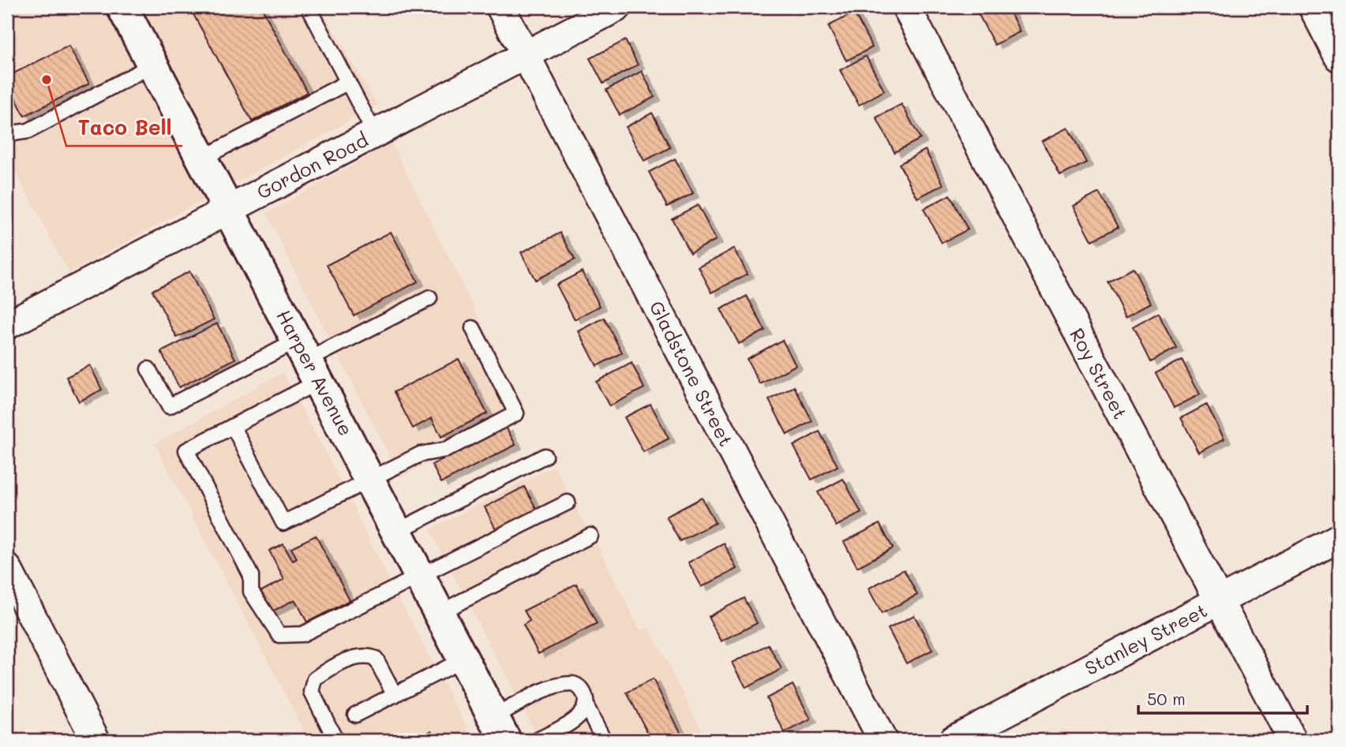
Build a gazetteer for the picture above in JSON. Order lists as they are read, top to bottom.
{
  "streets": {
    "main road": ["Harper Avenue"],
    "street": [
      "Gordon Road",
      "Gladstone Street",
      "Roy Street",
      "Stanley Street"
    ]
  },
  "crossings": [
    ["Gordon Road", "Harper Avenue"],
    ["Gordon Road", "Gladstone Street"],
    ["Roy Street", "Stanley Street"]
  ],
  "places": ["Taco Bell"],
  "scale_bar": "50 m"
}
